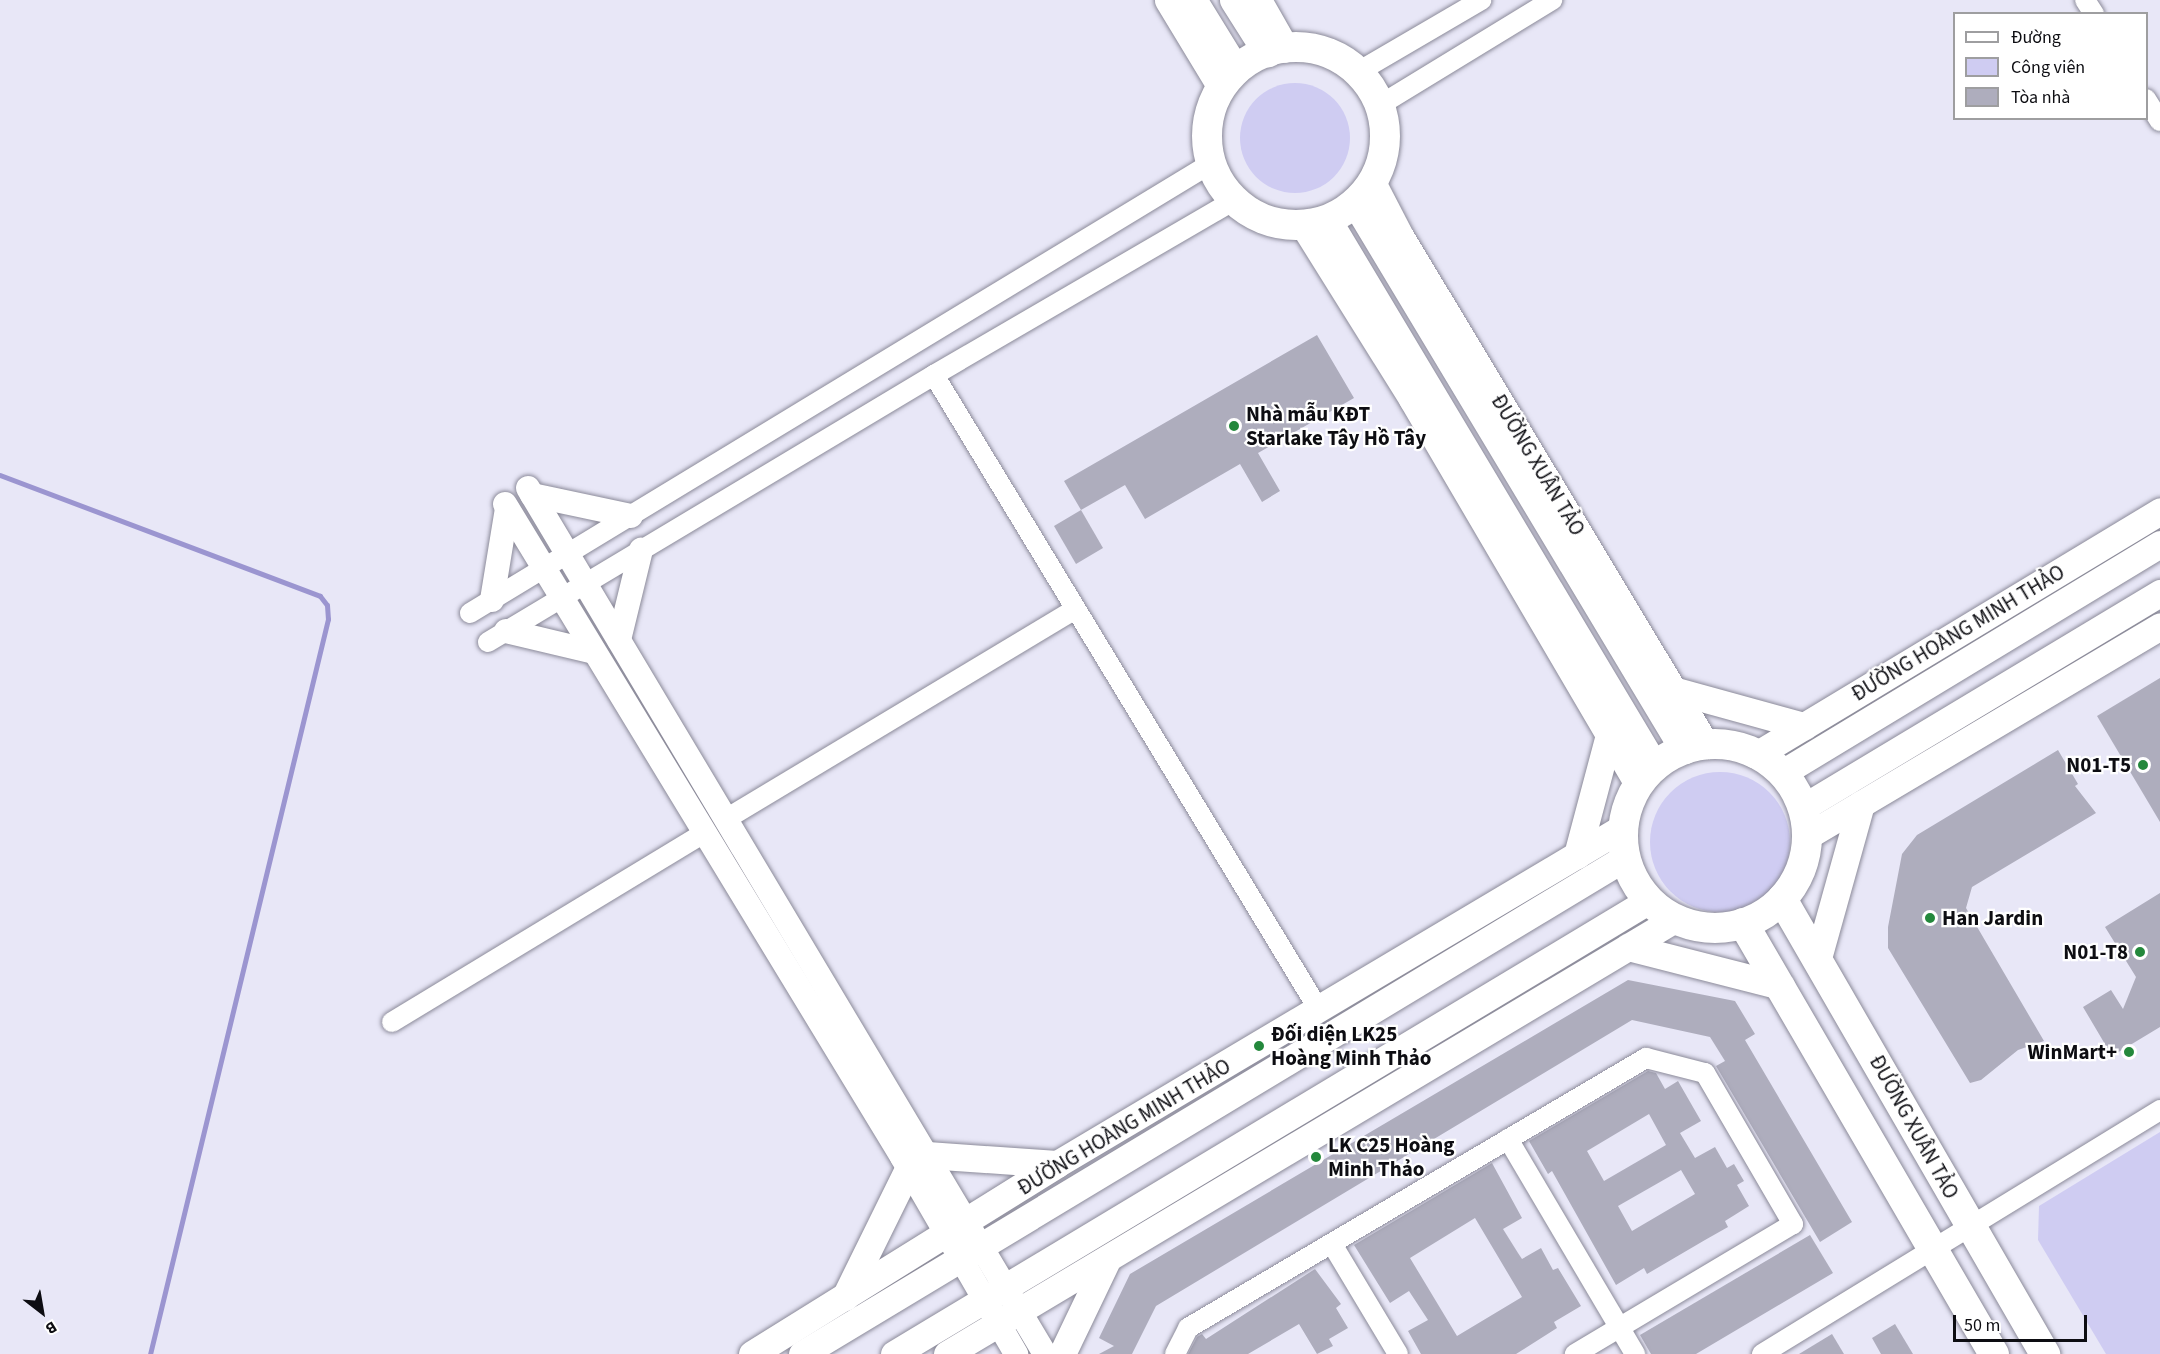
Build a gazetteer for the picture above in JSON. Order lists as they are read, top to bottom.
{
  "streets": {
    "main road": ["ĐƯỜNG XUÂN TẢO", "ĐƯỜNG HOÀNG MINH THẢO"]
  },
  "crossings": [
    ["ĐƯỜNG XUÂN TẢO", "ĐƯỜNG HOÀNG MINH THẢO"]
  ],
  "places": [
    "Nhà mẫu KĐT Starlake Tây Hồ Tây",
    "N01-T5",
    "Han Jardin",
    "N01-T8",
    "Đối diện LK25 Hoàng Minh Thảo",
    "WinMart+",
    "LK C25 Hoàng Minh Thảo"
  ],
  "legend": ["Đường", "Công viên", "Tòa nhà"],
  "scale_bar": "50 m",
  "north": "bottom right"
}
